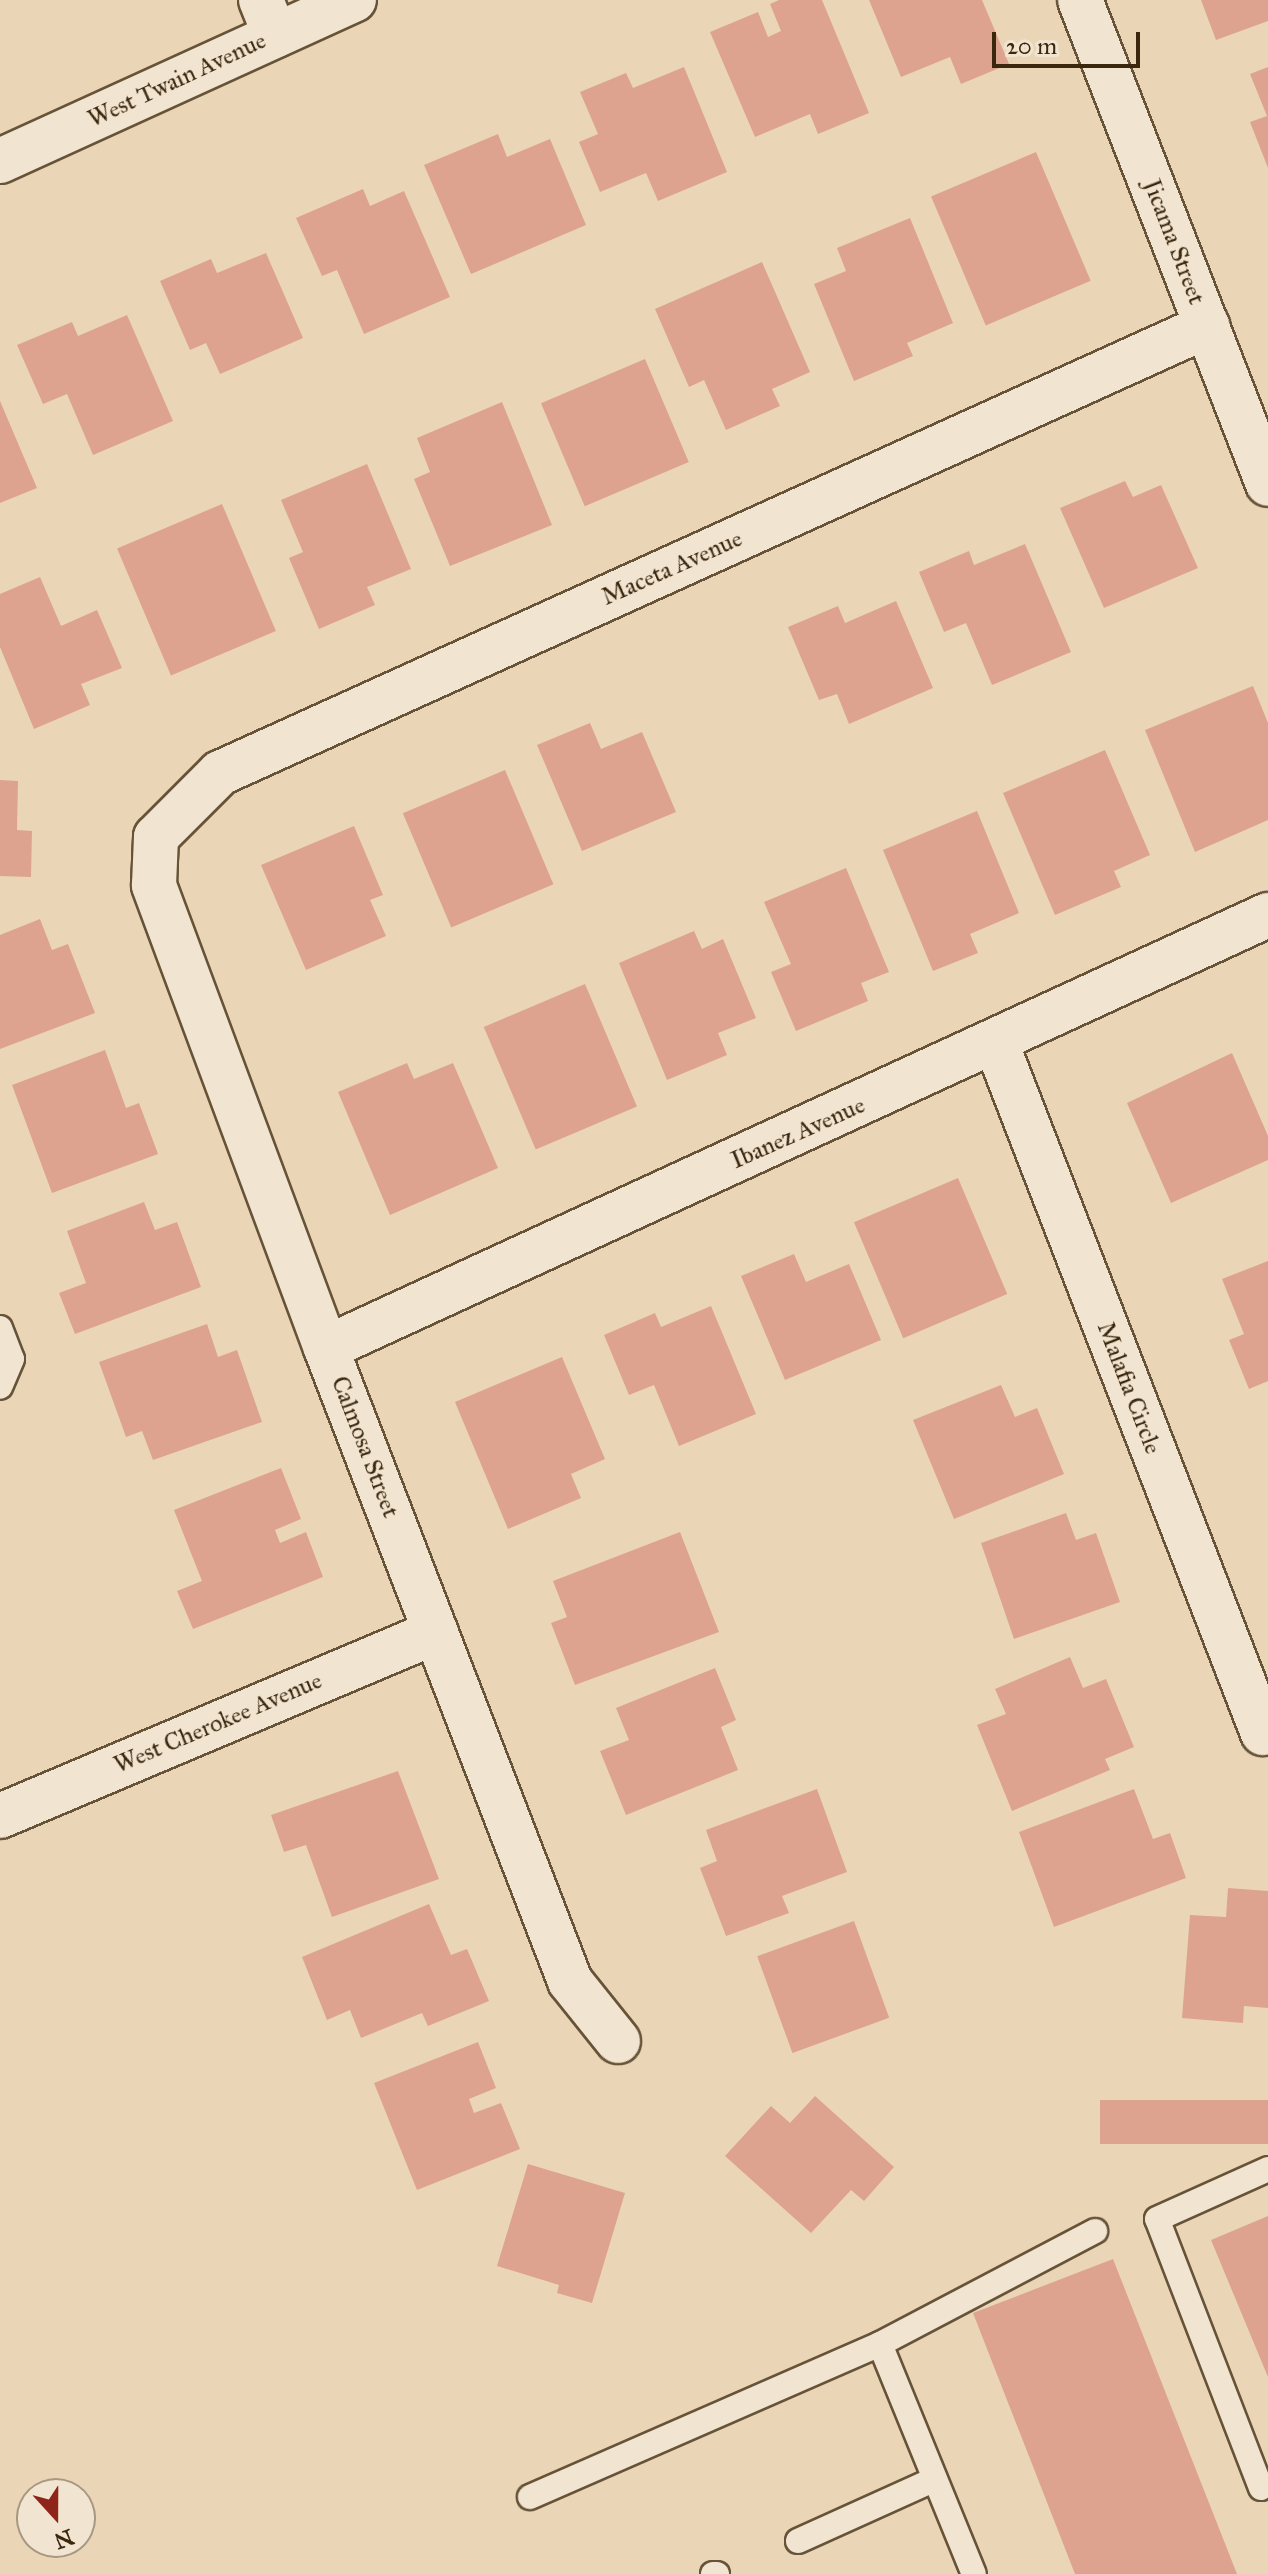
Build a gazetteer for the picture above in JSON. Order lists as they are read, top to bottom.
{
  "streets": {
    "street": [
      "West Twain Avenue",
      "Jicama Street",
      "Maceta Avenue",
      "Ibanez Avenue",
      "Malafia Circle",
      "Calmosa Street",
      "West Cherokee Avenue"
    ]
  },
  "crossings": [
    ["Jicama Street", "Maceta Avenue"],
    ["Maceta Avenue", "Calmosa Street"],
    ["Ibanez Avenue", "Malafia Circle"],
    ["Ibanez Avenue", "Calmosa Street"],
    ["Calmosa Street", "West Cherokee Avenue"]
  ],
  "scale_bar": "20 m",
  "north": "bottom"
}
